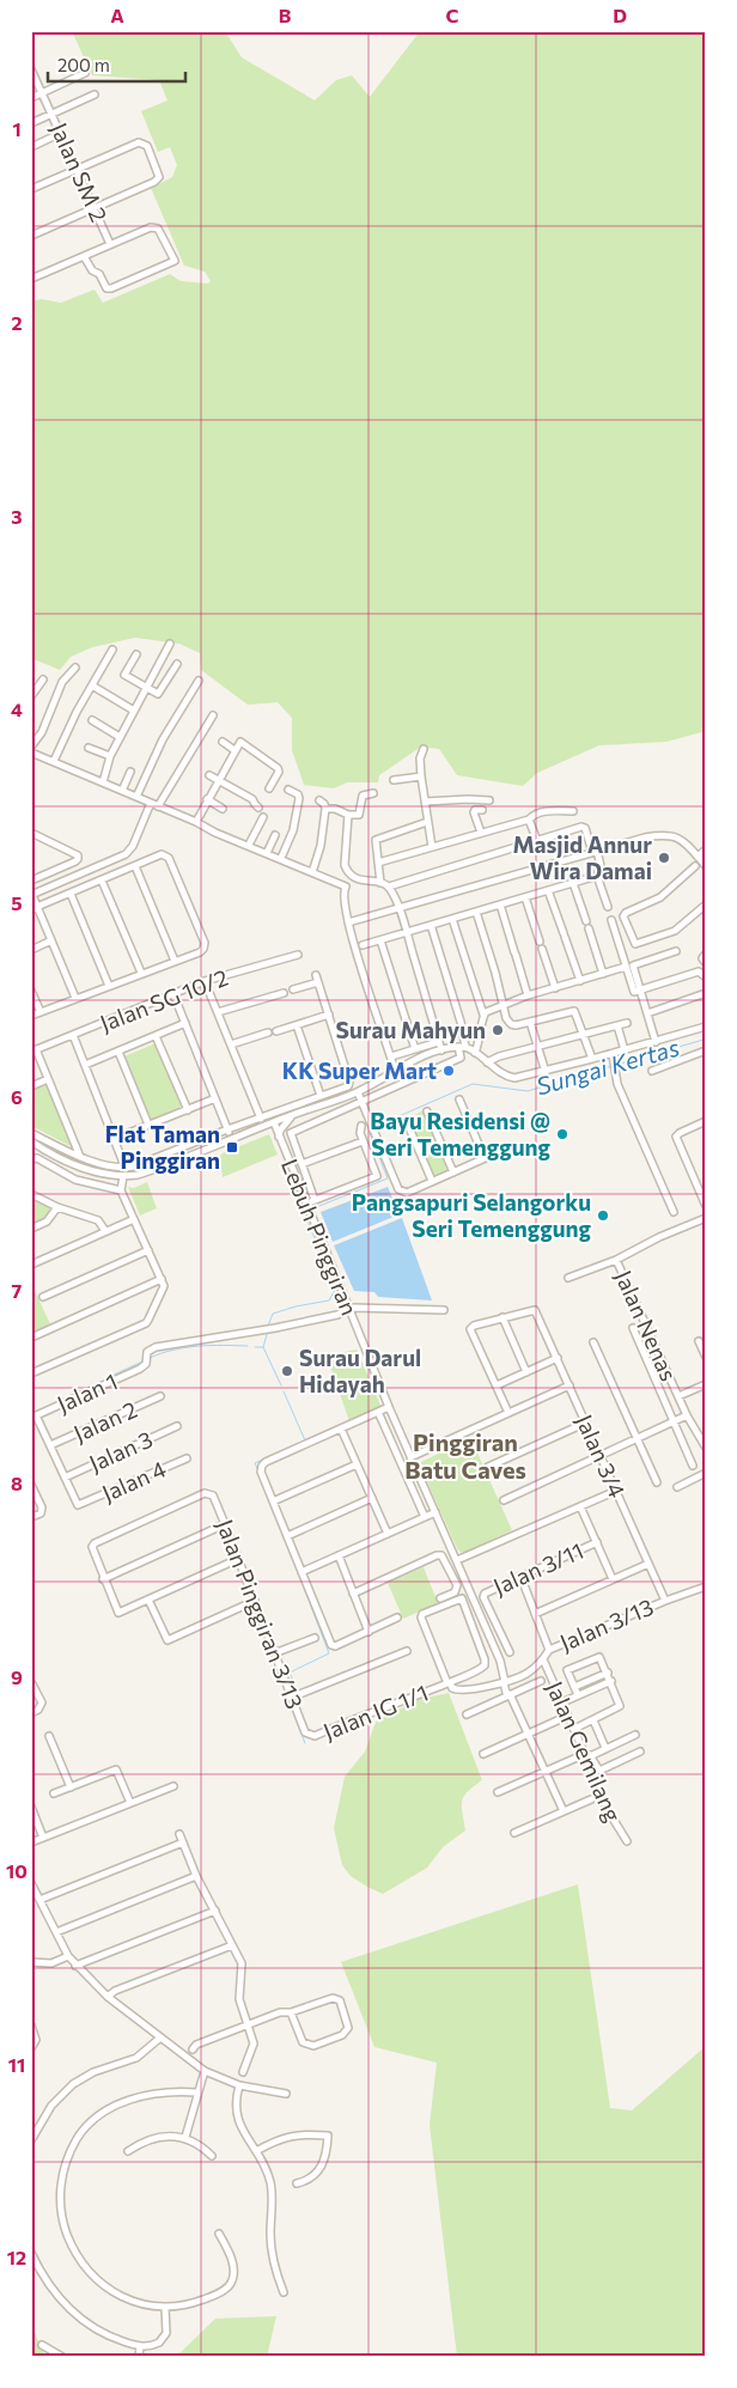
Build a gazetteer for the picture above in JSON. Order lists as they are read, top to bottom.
{
  "streets": {
    "street": [
      "Jalan SM 2",
      "Jalan SG 10/2",
      "Lebuh Pinggiran",
      "Jalan Nenas",
      "Jalan 1",
      "Jalan 2",
      "Jalan 3",
      "Jalan 3/4",
      "Jalan 4",
      "Jalan 3/11",
      "Jalan Pinggiran 3/13",
      "Jalan 3/13",
      "Jalan IG 1/1",
      "Jalan Gemilang"
    ]
  },
  "crossings": [
    ["Lebuh Pinggiran", "Jalan 1"],
    ["Jalan 3", "Jalan 4"],
    ["Jalan 3/4", "Jalan 3/13"],
    ["Jalan Pinggiran 3/13", "Jalan IG 1/1"]
  ],
  "districts": ["Pinggiran Batu Caves"],
  "water": ["Sungai Kertas"],
  "places": {
    "other": [
      "Masjid Annur Wira Damai",
      "Surau Mahyun",
      "KK Super Mart",
      "Bayu Residensi @ Seri Temenggung",
      "Pangsapuri Selangorku Seri Temenggung",
      "Surau Darul Hidayah"
    ],
    "transit": ["Flat Taman Pinggiran"]
  },
  "scale_bar": "200 m",
  "grid": {
    "columns": [
      "A",
      "B",
      "C",
      "D"
    ],
    "rows": [
      "1",
      "2",
      "3",
      "4",
      "5",
      "6",
      "7",
      "8",
      "9",
      "10",
      "11",
      "12"
    ]
  }
}
